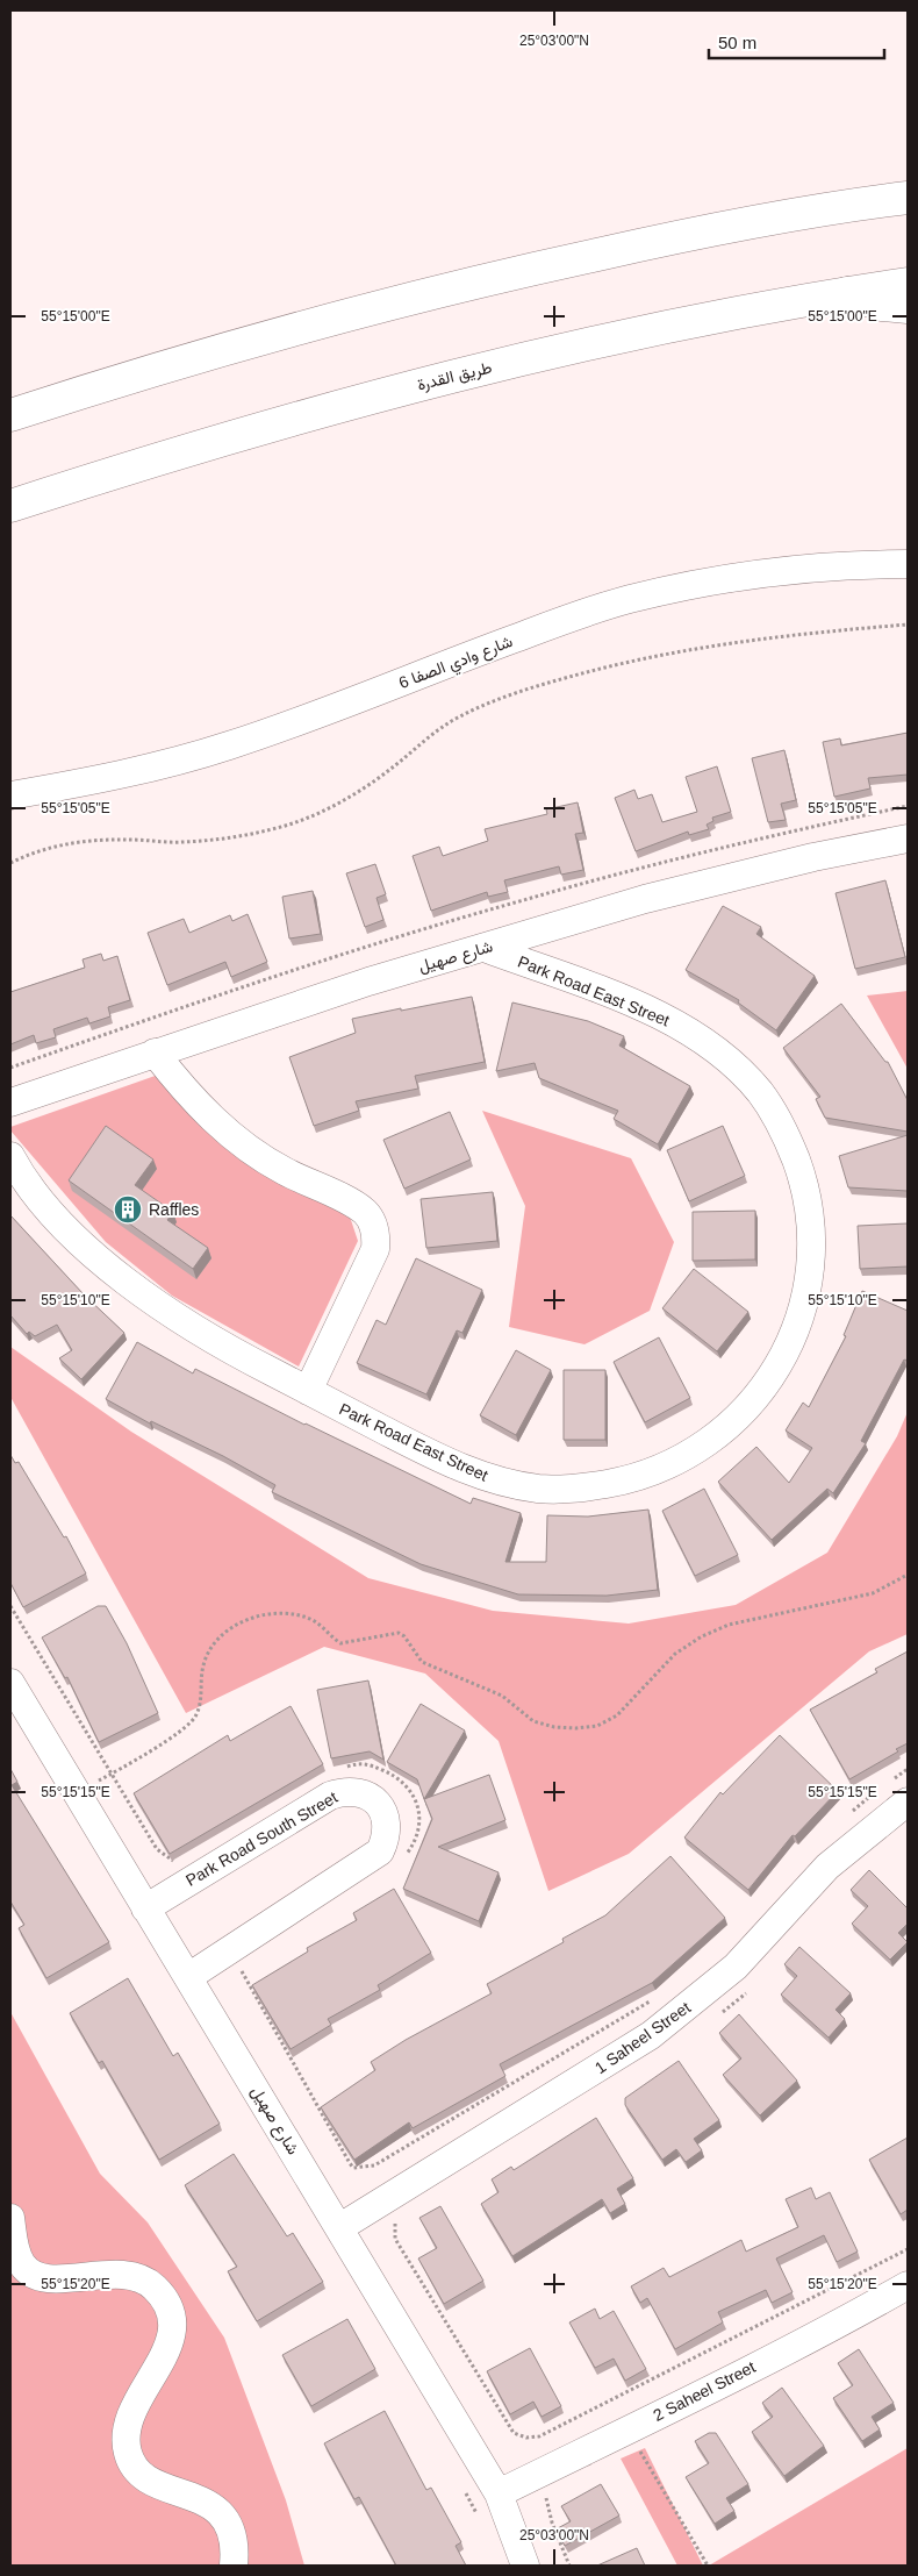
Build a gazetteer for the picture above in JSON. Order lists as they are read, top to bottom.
{
  "streets": {
    "main road": ["طريق القدرة"],
    "street": [
      "شارع وادي الصفا 6",
      "شارع صهيل",
      "Park Road East Street",
      "Park Road South Street",
      "1 Saheel Street",
      "2 Saheel Street"
    ]
  },
  "crossings": [
    ["شارع صهيل", "Park Road East Street"],
    ["شارع صهيل", "Park Road South Street"],
    ["شارع صهيل", "1 Saheel Street"],
    ["شارع صهيل", "2 Saheel Street"]
  ],
  "places": {
    "building": ["Raffles"]
  },
  "scale_bar": "50 m",
  "coordinates": [
    "25°03'00\"N",
    "55°15'00\"E",
    "55°15'05\"E",
    "55°15'10\"E",
    "55°15'15\"E",
    "55°15'20\"E"
  ]
}
